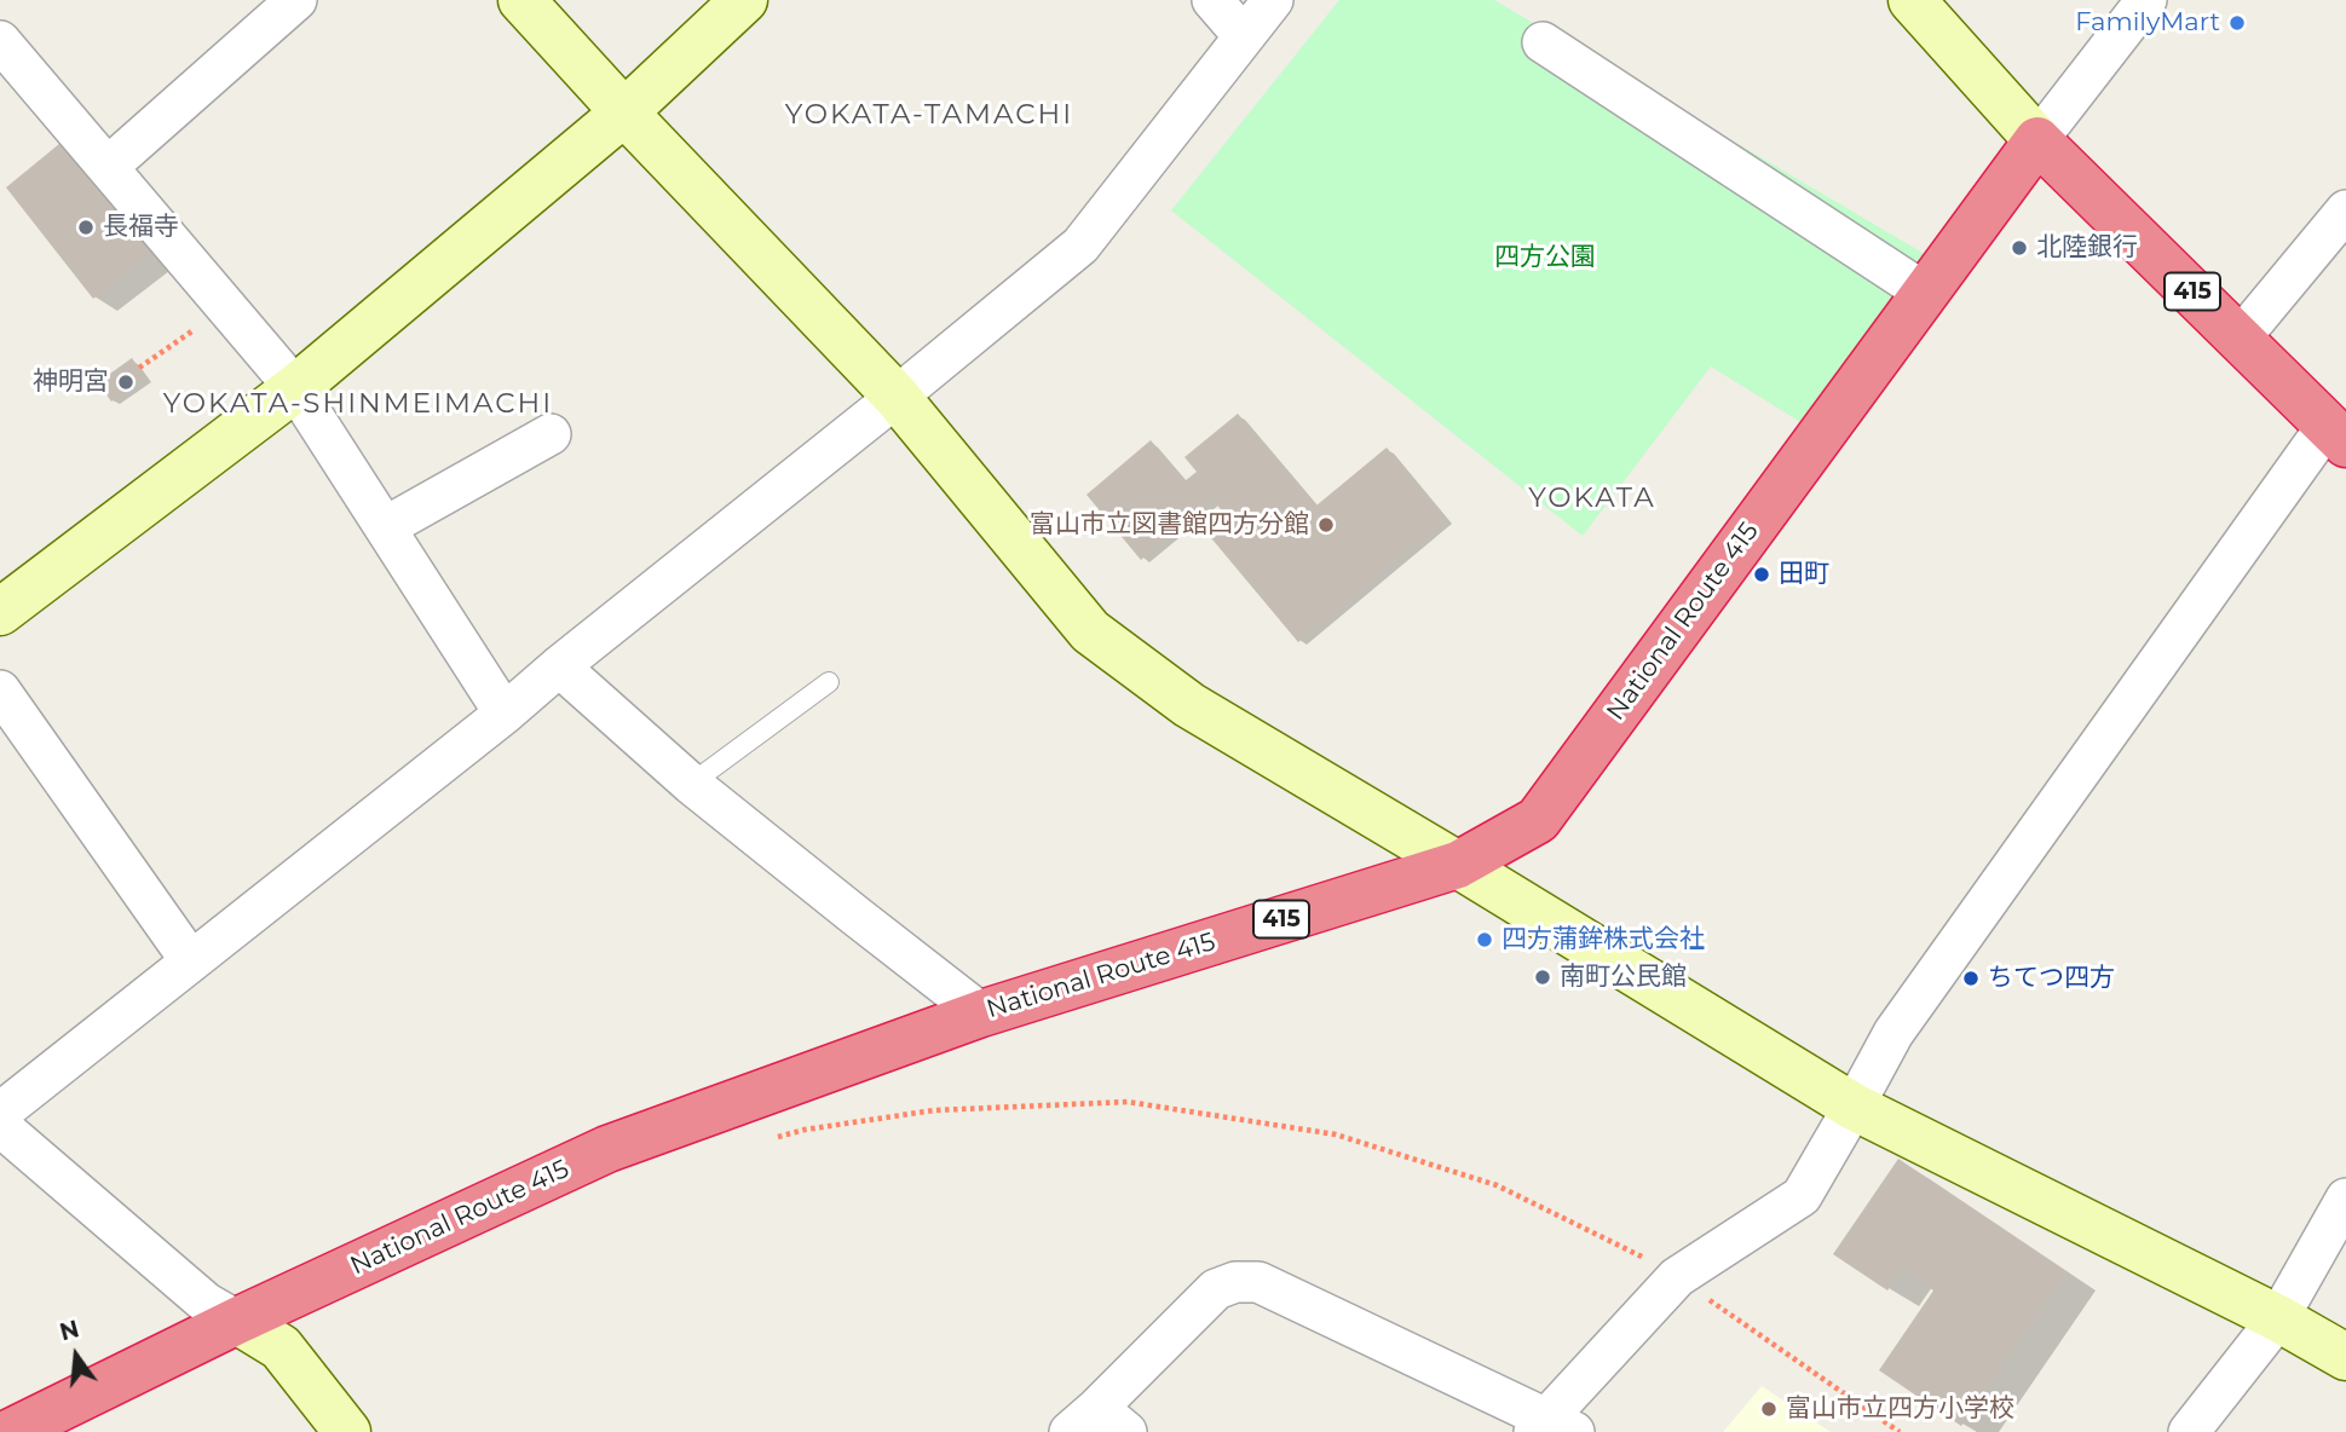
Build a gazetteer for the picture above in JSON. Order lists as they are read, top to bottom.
{
  "streets": {
    "highway": ["415", "National Route 415"]
  },
  "crossings": [
    ["415", "National Route 415"]
  ],
  "districts": ["YOKATA-TAMACHI", "YOKATA-SHINMEIMACHI", "YOKATA"],
  "parks": ["四方公園"],
  "places": [
    "FamilyMart",
    "長福寺",
    "北陸銀行",
    "神明宮",
    "富山市立図書館四方分館",
    "田町",
    "四方蒲鉾株式会社",
    "南町公民館",
    "ちてつ四方",
    "富山市立四方小学校"
  ],
  "north": "top"
}
